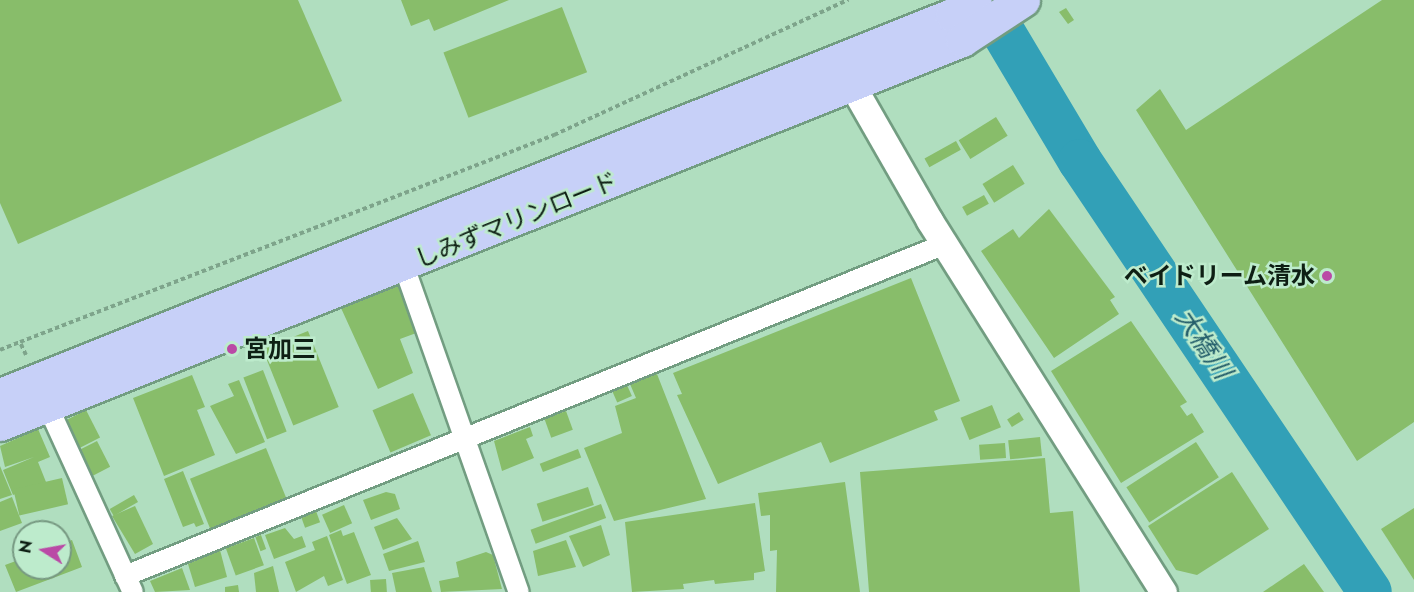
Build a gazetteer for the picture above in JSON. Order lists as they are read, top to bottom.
{
  "streets": {
    "highway": ["しみずマリンロード"]
  },
  "water": ["大橋川"],
  "places": ["ベイドリーム清水", "宮加三"],
  "north": "left"
}
